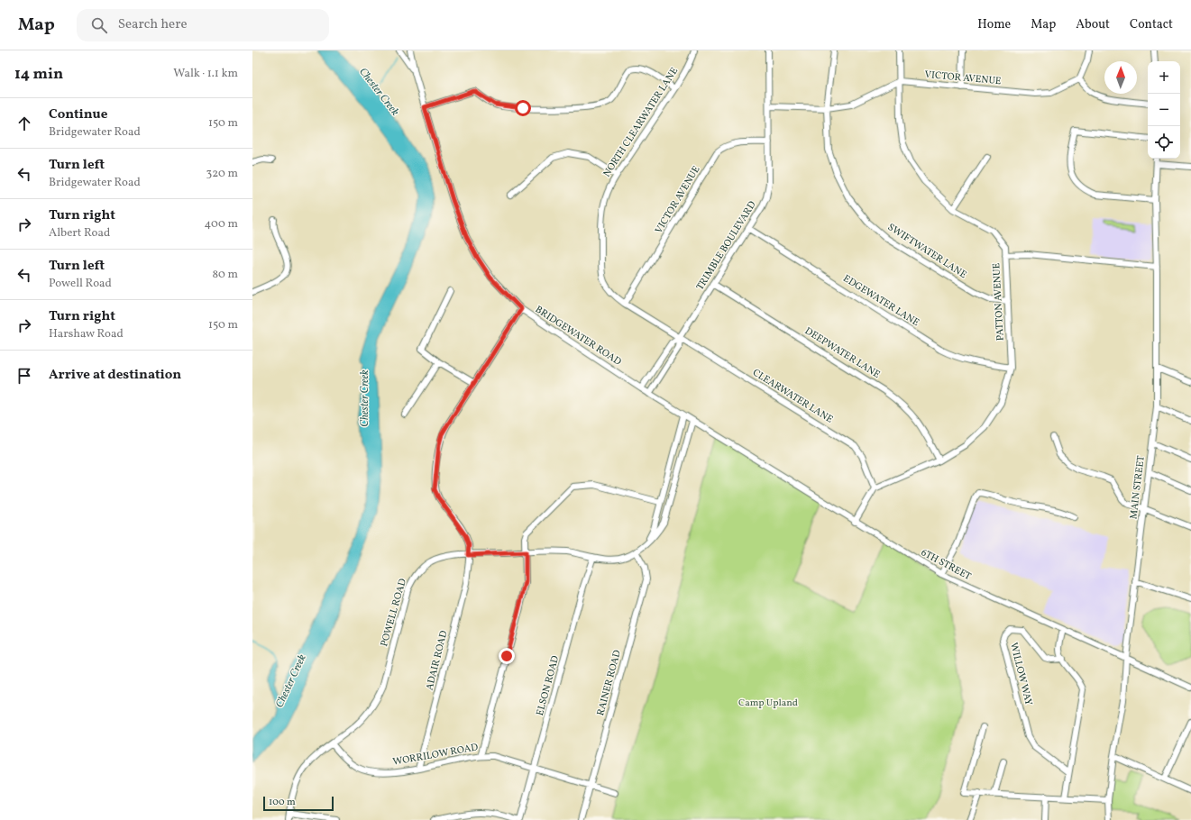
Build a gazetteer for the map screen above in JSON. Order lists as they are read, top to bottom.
{
  "streets": {
    "street": [
      "VICTOR AVENUE",
      "NORTH CLEARWATER LANE",
      "TRIMBLE BOULEVARD",
      "SWIFTWATER LANE",
      "EDGEWATER LANE",
      "PATTON AVENUE",
      "BRIDGEWATER ROAD",
      "DEEPWATER LANE",
      "CLEARWATER LANE",
      "MAIN STREET",
      "6TH STREET",
      "POWELL ROAD",
      "ADAIR ROAD",
      "WILLOW WAY",
      "RAINER ROAD",
      "ELSON ROAD",
      "WORRILOW ROAD"
    ]
  },
  "crossings": [
    ["VICTOR AVENUE", "NORTH CLEARWATER LANE"],
    ["VICTOR AVENUE", "TRIMBLE BOULEVARD"],
    ["VICTOR AVENUE", "PATTON AVENUE"],
    ["NORTH CLEARWATER LANE", "TRIMBLE BOULEVARD"],
    ["NORTH CLEARWATER LANE", "CLEARWATER LANE"],
    ["TRIMBLE BOULEVARD", "EDGEWATER LANE"],
    ["TRIMBLE BOULEVARD", "BRIDGEWATER ROAD"],
    ["TRIMBLE BOULEVARD", "DEEPWATER LANE"],
    ["TRIMBLE BOULEVARD", "CLEARWATER LANE"],
    ["SWIFTWATER LANE", "PATTON AVENUE"],
    ["EDGEWATER LANE", "PATTON AVENUE"],
    ["PATTON AVENUE", "DEEPWATER LANE"],
    ["PATTON AVENUE", "CLEARWATER LANE"],
    ["BRIDGEWATER ROAD", "6TH STREET"],
    ["BRIDGEWATER ROAD", "POWELL ROAD"],
    ["BRIDGEWATER ROAD", "ADAIR ROAD"],
    ["MAIN STREET", "6TH STREET"],
    ["POWELL ROAD", "ADAIR ROAD"],
    ["POWELL ROAD", "RAINER ROAD"],
    ["POWELL ROAD", "ELSON ROAD"],
    ["POWELL ROAD", "WORRILOW ROAD"],
    ["ADAIR ROAD", "WORRILOW ROAD"],
    ["RAINER ROAD", "WORRILOW ROAD"],
    ["ELSON ROAD", "WORRILOW ROAD"]
  ],
  "water": ["Chester Creek"],
  "parks": ["Camp Upland"],
  "scale_bar": "100 m",
  "north": "top",
  "page": {
    "header": "Map",
    "search": "Search here",
    "nav": [
      "Home",
      "Map",
      "About",
      "Contact"
    ],
    "heading": ["14 min", "Walk · 1.1 km"],
    "map_buttons": ["+", "−"],
    "list": [
      ["Continue", "Bridgewater Road", "150 m"],
      ["Turn left", "Bridgewater Road", "320 m"],
      ["Turn right", "Albert Road", "400 m"],
      ["Turn left", "Powell Road", "80 m"],
      ["Turn right", "Harshaw Road", "150 m"],
      "Arrive at destination"
    ],
    "scale": "100 m"
  }
}
